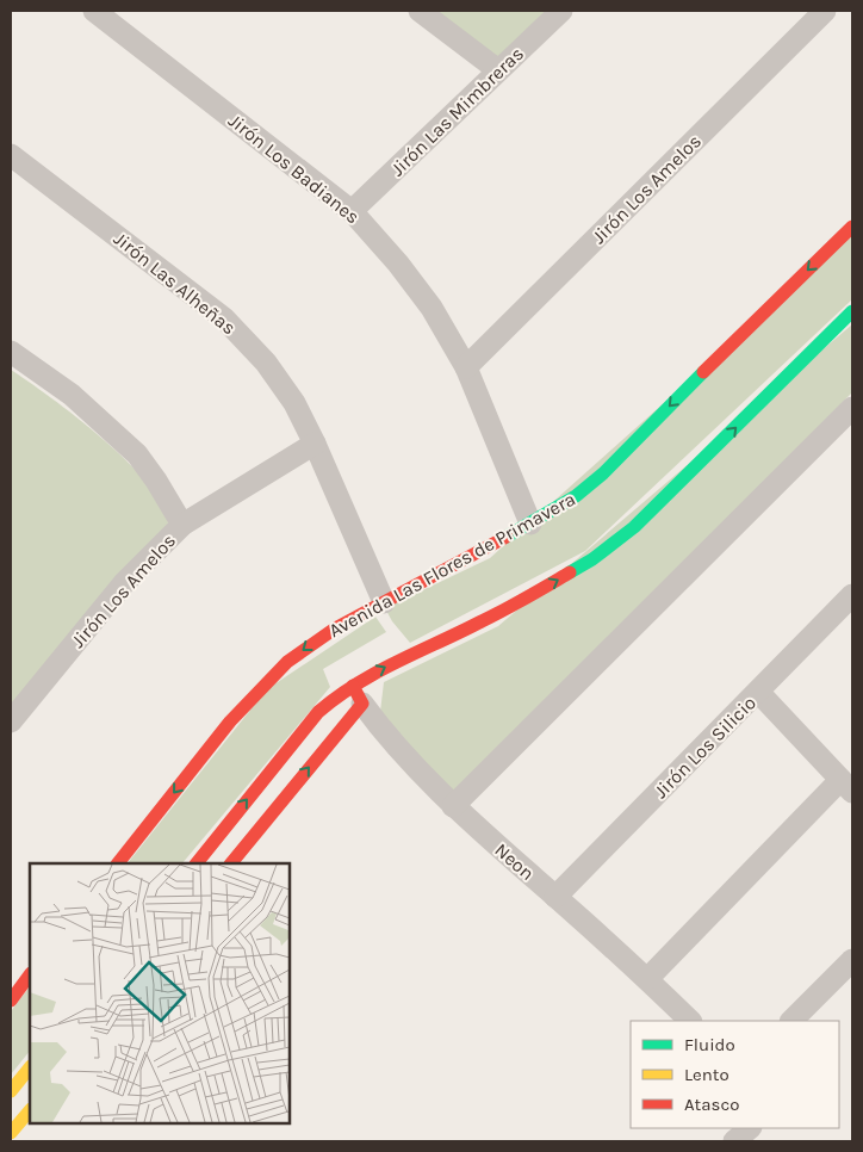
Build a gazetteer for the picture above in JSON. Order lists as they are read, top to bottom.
{
  "streets": {
    "main road": ["Avenida Las Flores de Primavera"],
    "street": [
      "Jirón Las Mimbreras",
      "Jirón Los Badianes",
      "Jirón Los Amelos",
      "Jirón Las Alheñas",
      "Jirón Los Silicio",
      "Neon"
    ]
  },
  "crossings": [
    ["Jirón Las Mimbreras", "Jirón Los Badianes"],
    ["Jirón Los Badianes", "Jirón Los Amelos"],
    ["Jirón Los Badianes", "Avenida Las Flores de Primavera"],
    ["Jirón Los Amelos", "Jirón Las Alheñas"],
    ["Jirón Las Alheñas", "Avenida Las Flores de Primavera"],
    ["Jirón Los Silicio", "Neon"]
  ],
  "legend": ["Fluido", "Lento", "Atasco"]
}
